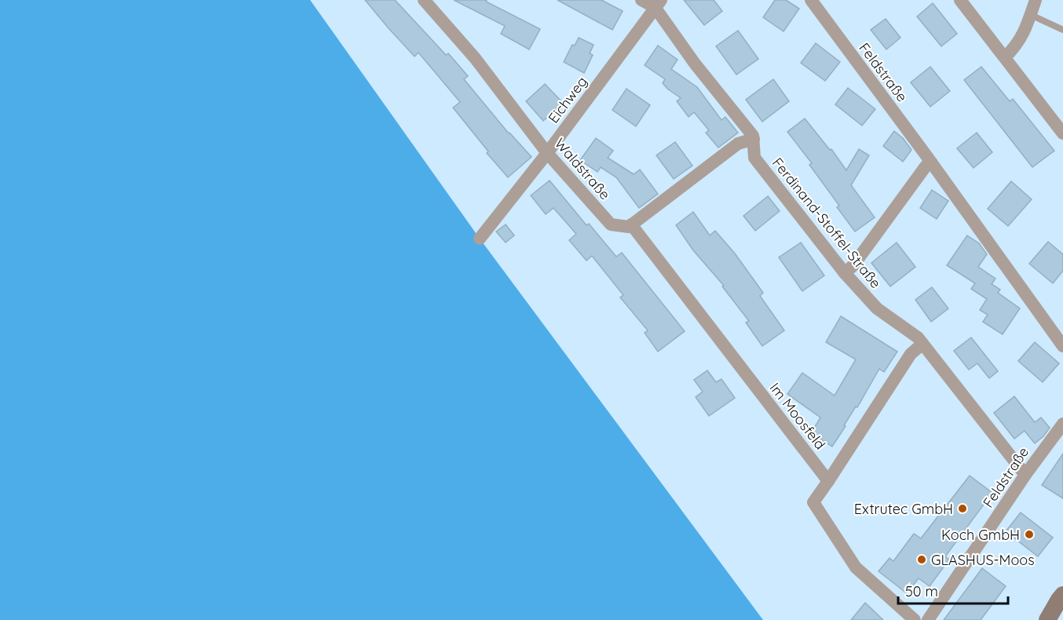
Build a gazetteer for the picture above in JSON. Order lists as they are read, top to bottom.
{
  "streets": {
    "street": [
      "Feldstraße",
      "Eichweg",
      "Waldstraße",
      "Ferdinand-Stoffel-Straße",
      "Im Moosfeld"
    ]
  },
  "crossings": [
    ["Feldstraße", "Ferdinand-Stoffel-Straße"],
    ["Eichweg", "Waldstraße"],
    ["Eichweg", "Ferdinand-Stoffel-Straße"],
    ["Waldstraße", "Im Moosfeld"]
  ],
  "places": ["Extrutec GmbH", "Koch GmbH", "GLASHUS-Moos"],
  "scale_bar": "50 m"
}
